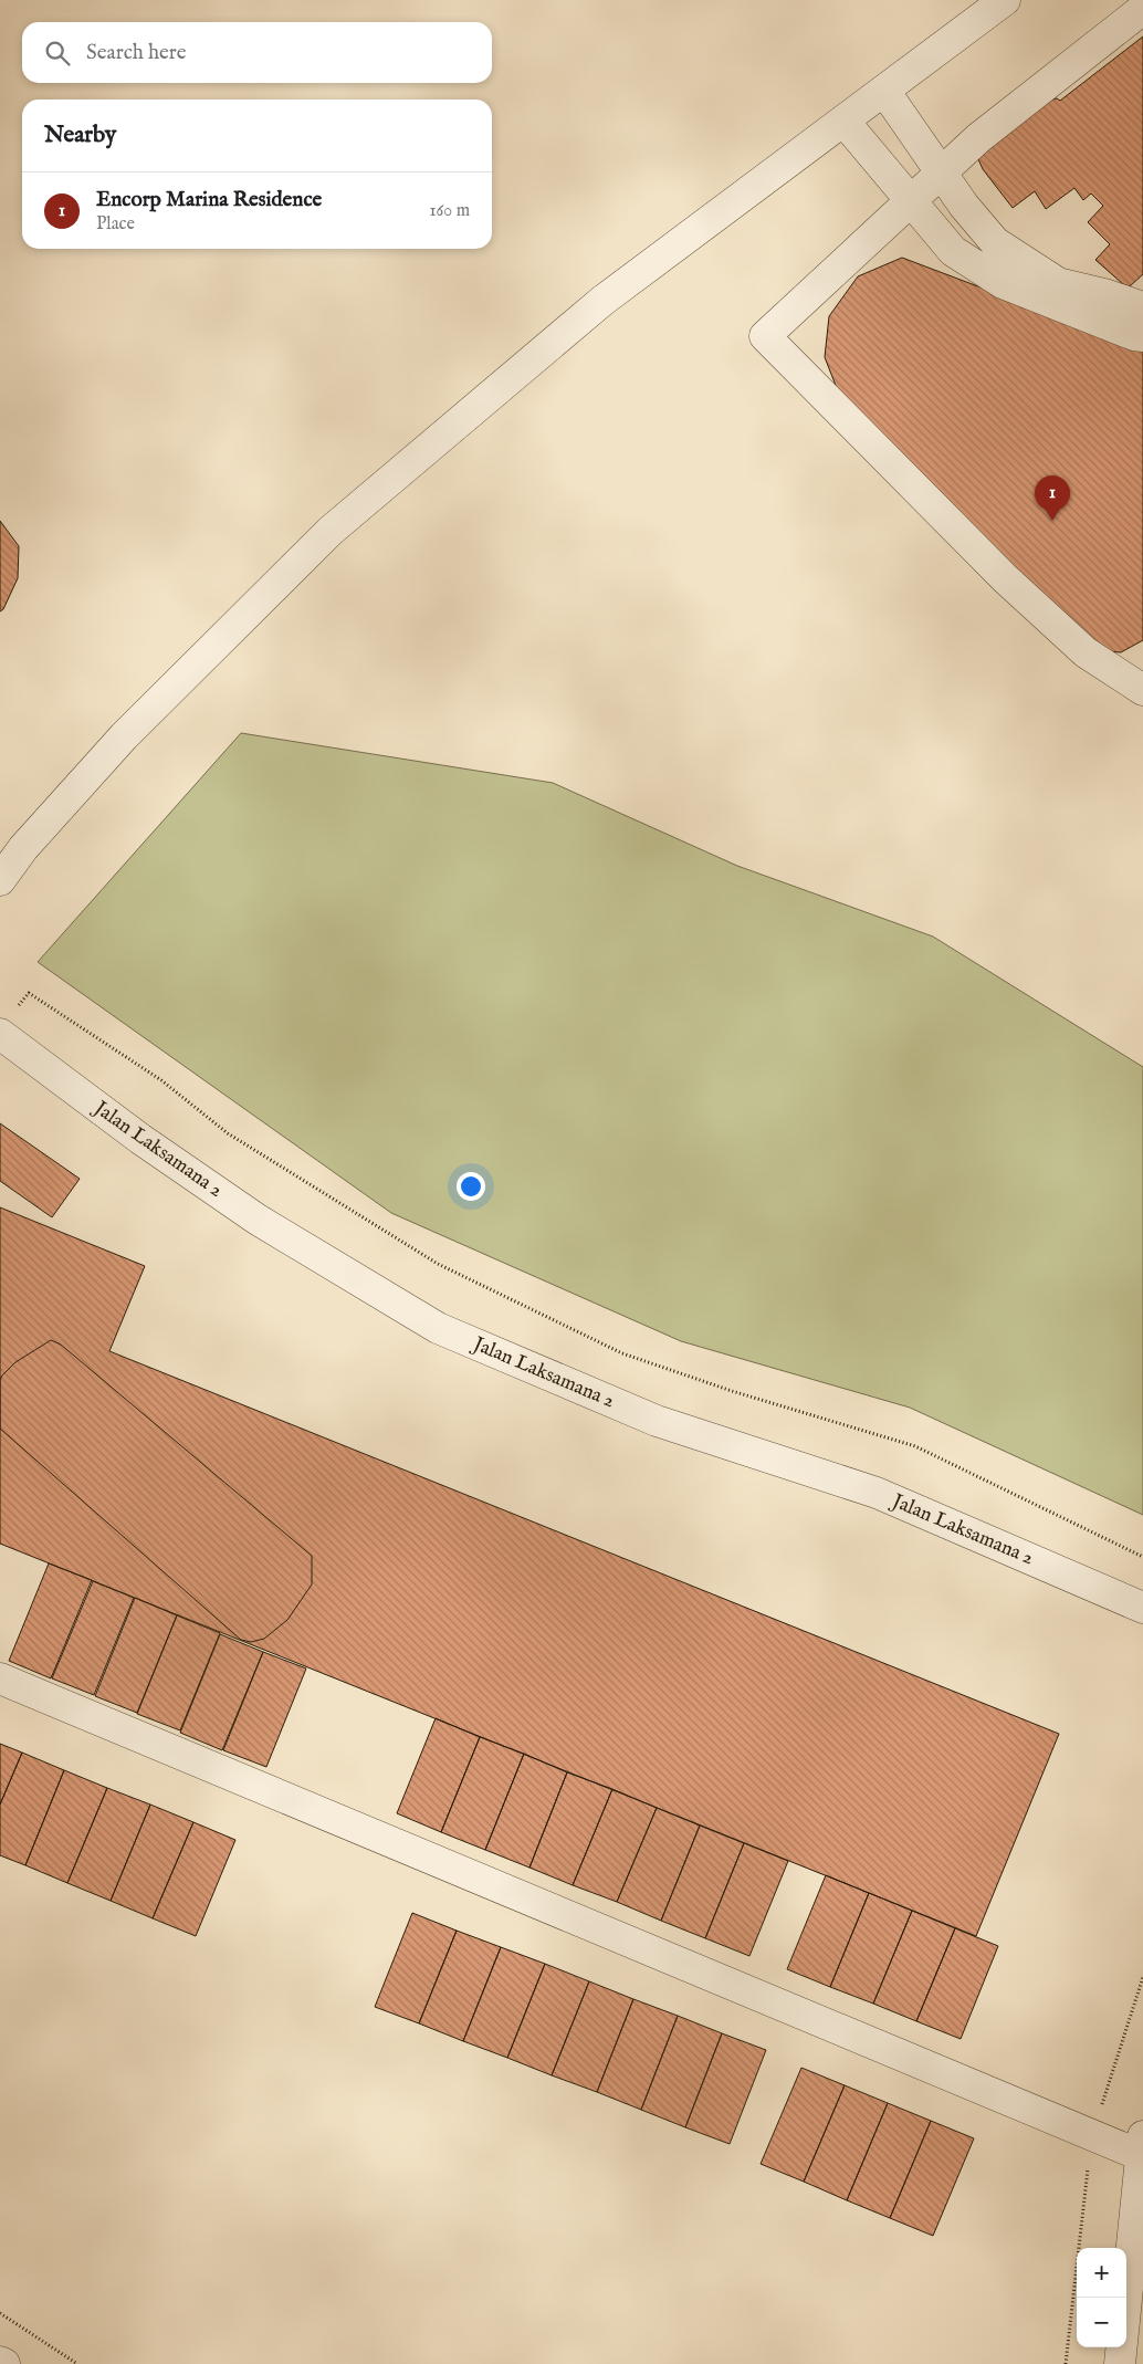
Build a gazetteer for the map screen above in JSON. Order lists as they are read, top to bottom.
{
  "streets": {
    "street": ["Jalan Laksamana 2"]
  },
  "page": {
    "search": "Search here",
    "heading": "Nearby",
    "list": [
      {
        "mark": "1",
        "name": "Encorp Marina Residence",
        "note": "Place",
        "value": "160 m"
      }
    ],
    "pins": "1",
    "map_buttons": ["+", "−"]
  }
}
